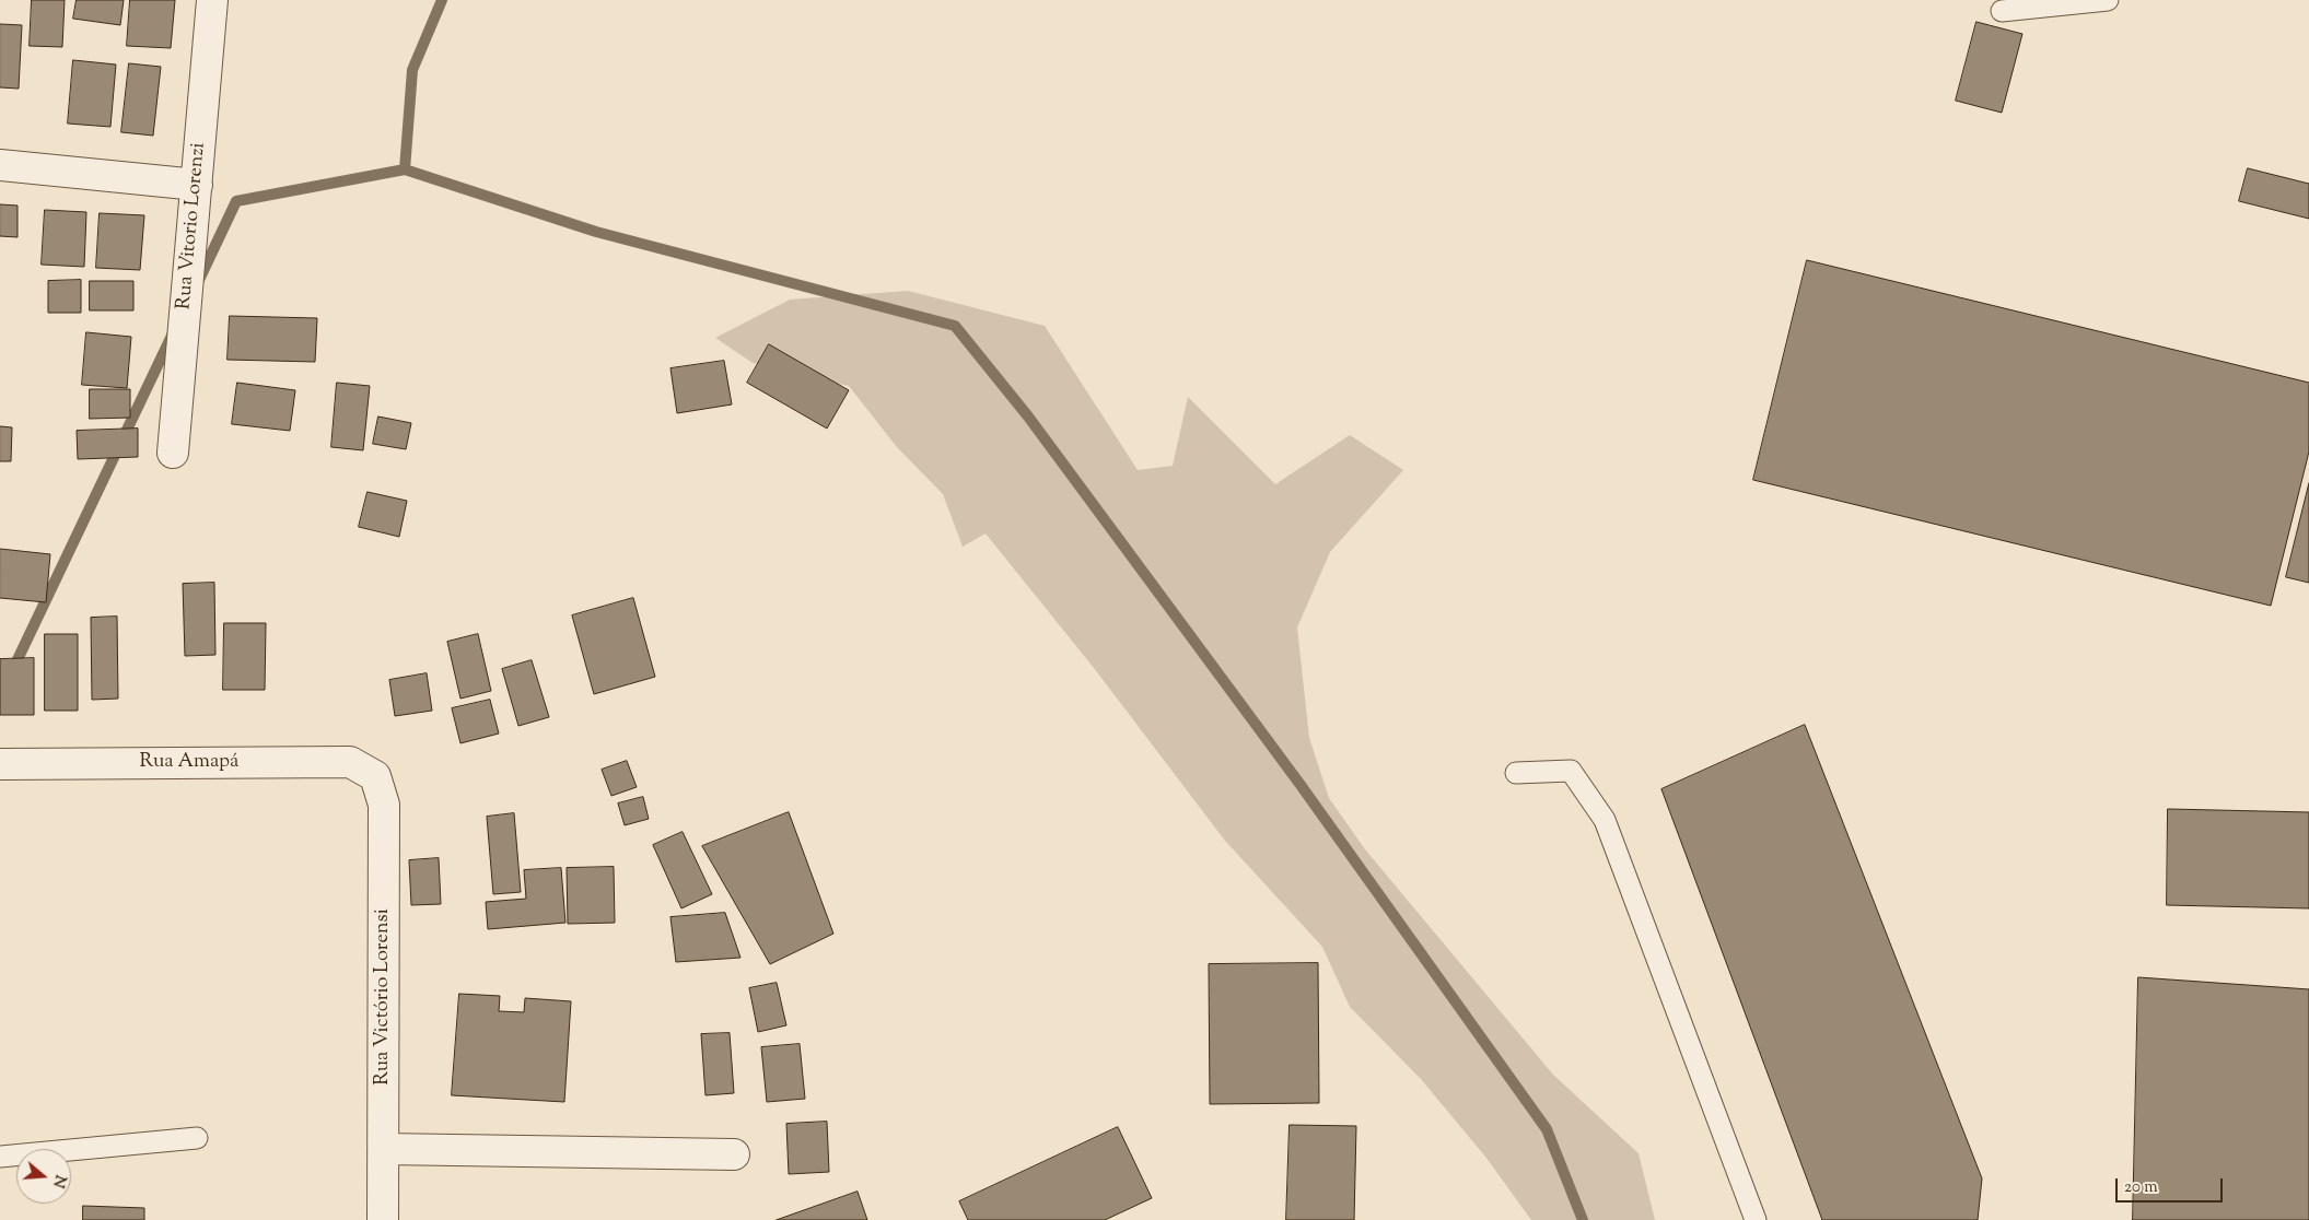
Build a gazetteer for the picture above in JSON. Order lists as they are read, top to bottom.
{
  "streets": {
    "street": ["Rua Vitorio Lorenzi", "Rua Amapá", "Rua Victório Lorensi"]
  },
  "crossings": [
    ["Rua Amapá", "Rua Victório Lorensi"]
  ],
  "scale_bar": "20 m",
  "north": "right"
}
